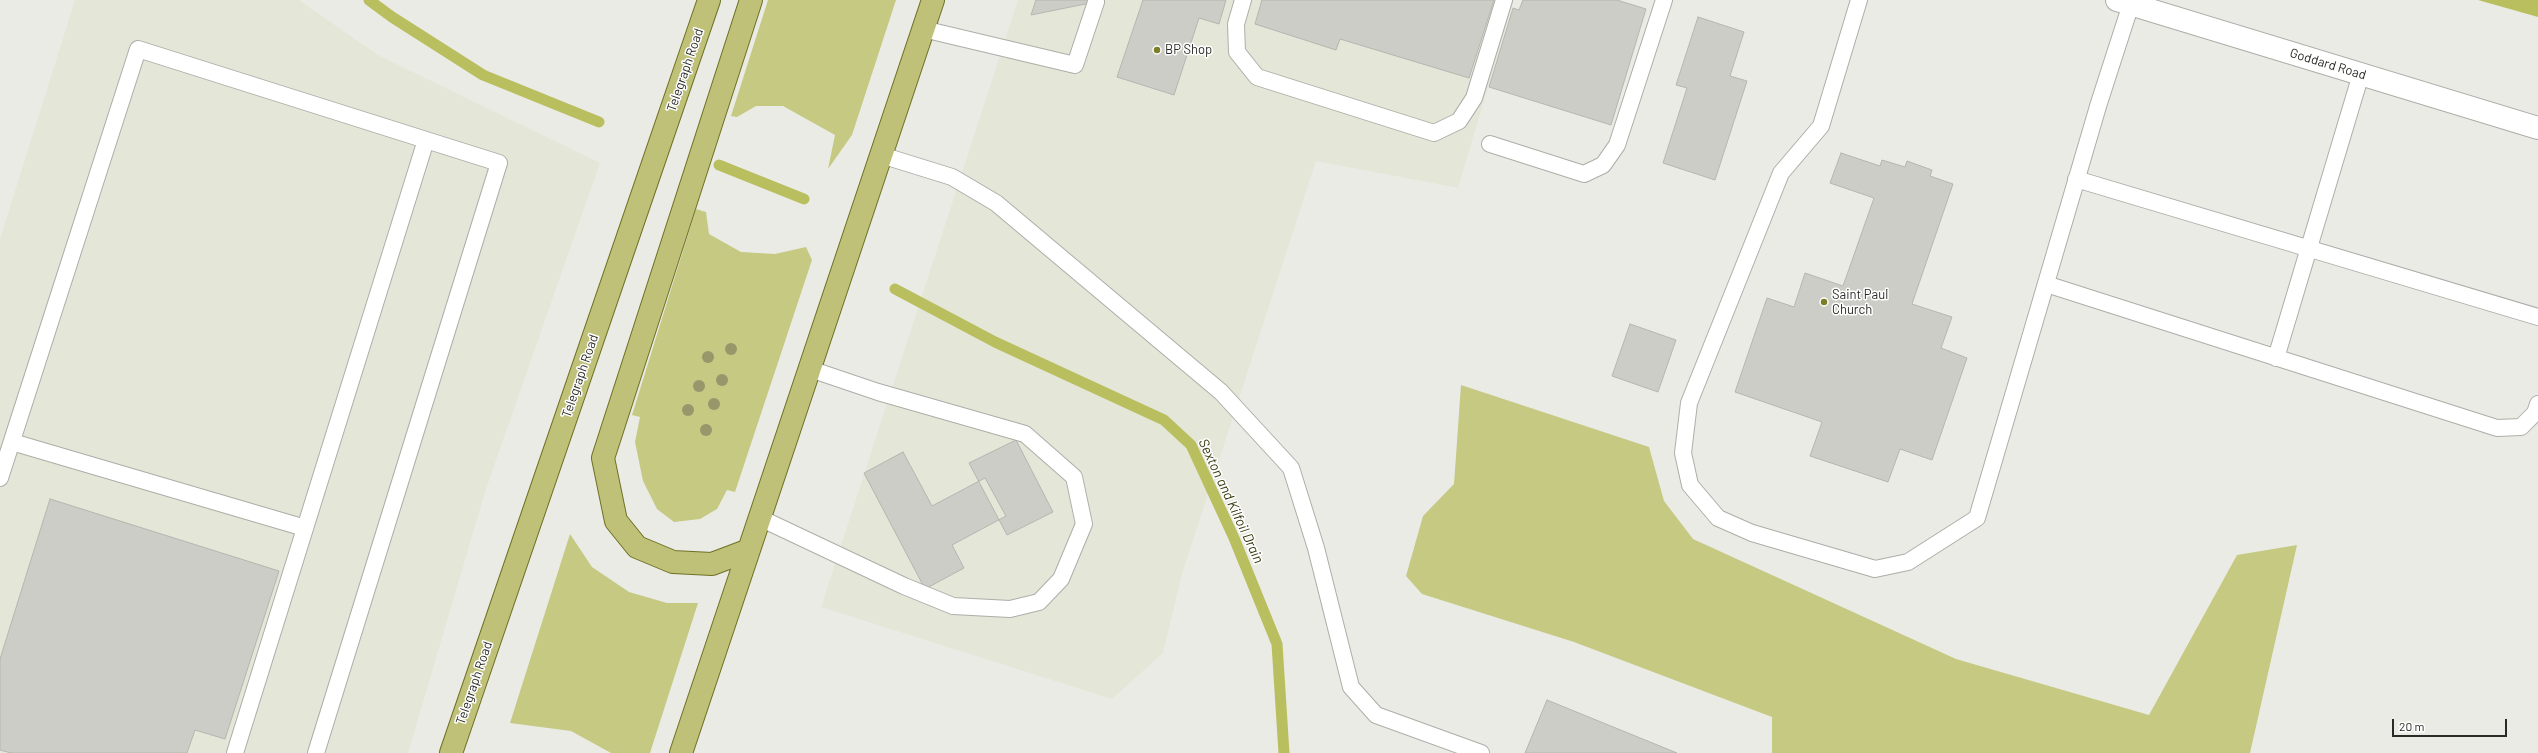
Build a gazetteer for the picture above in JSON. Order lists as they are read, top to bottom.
{
  "streets": {
    "main road": ["Goddard Road", "Telegraph Road"]
  },
  "water": ["Sexton and Kilfoil Drain"],
  "places": ["BP Shop", "Saint Paul Church"],
  "scale_bar": "20 m"
}
